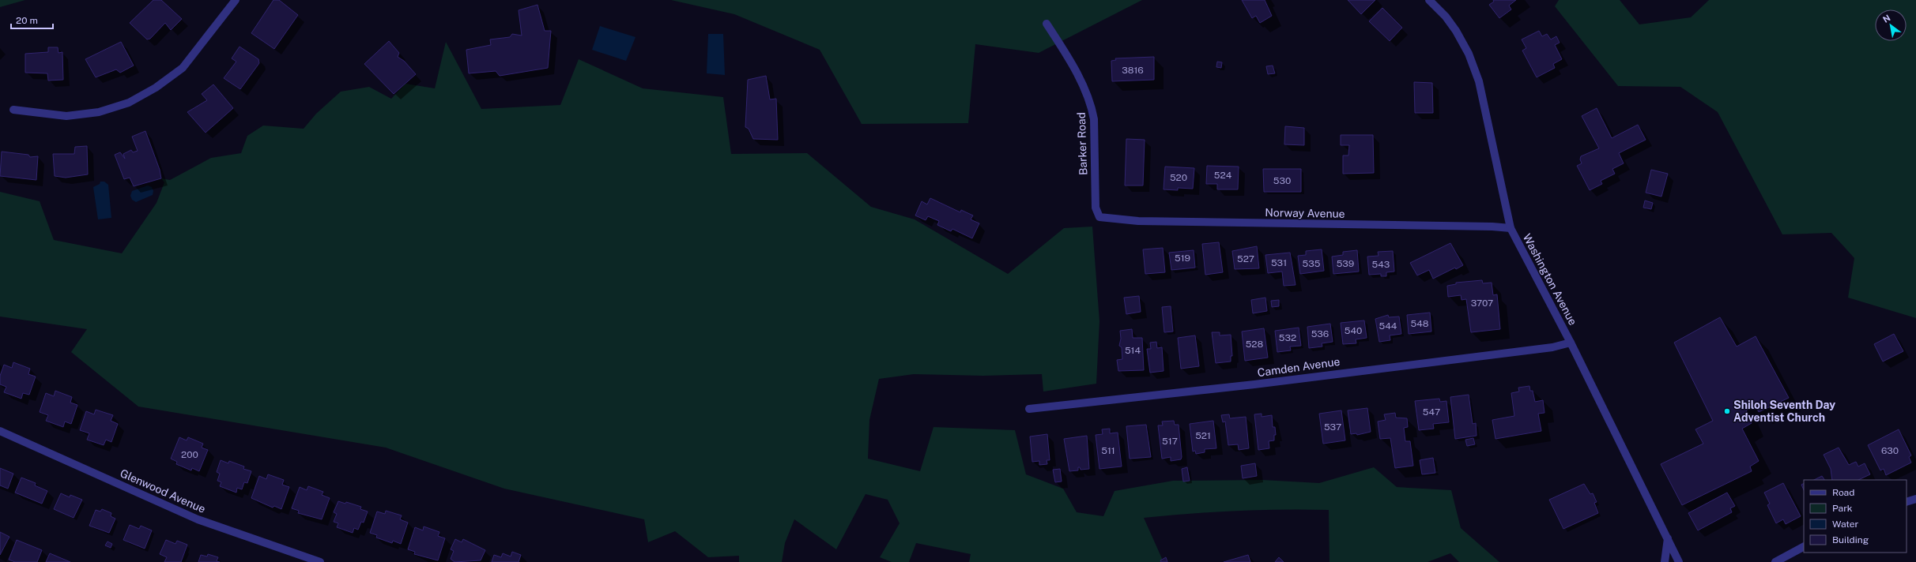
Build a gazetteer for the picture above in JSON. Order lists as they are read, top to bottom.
{
  "streets": {
    "street": [
      "Barker Road",
      "Norway Avenue",
      "Washington Avenue",
      "Camden Avenue",
      "Glenwood Avenue"
    ]
  },
  "crossings": [
    ["Barker Road", "Norway Avenue"],
    ["Norway Avenue", "Washington Avenue"],
    ["Washington Avenue", "Camden Avenue"]
  ],
  "places": ["Shiloh Seventh Day Adventist Church"],
  "house_numbers": [
    "3816",
    "524",
    "520",
    "530",
    "519",
    "527",
    "531",
    "535",
    "539",
    "543",
    "3707",
    "548",
    "544",
    "540",
    "536",
    "532",
    "528",
    "514",
    "547",
    "537",
    "521",
    "517",
    "511",
    "630",
    "200"
  ],
  "legend": [
    "Road",
    "Park",
    "Water",
    "Building"
  ],
  "scale_bar": "20 m",
  "north": "top left"
}
